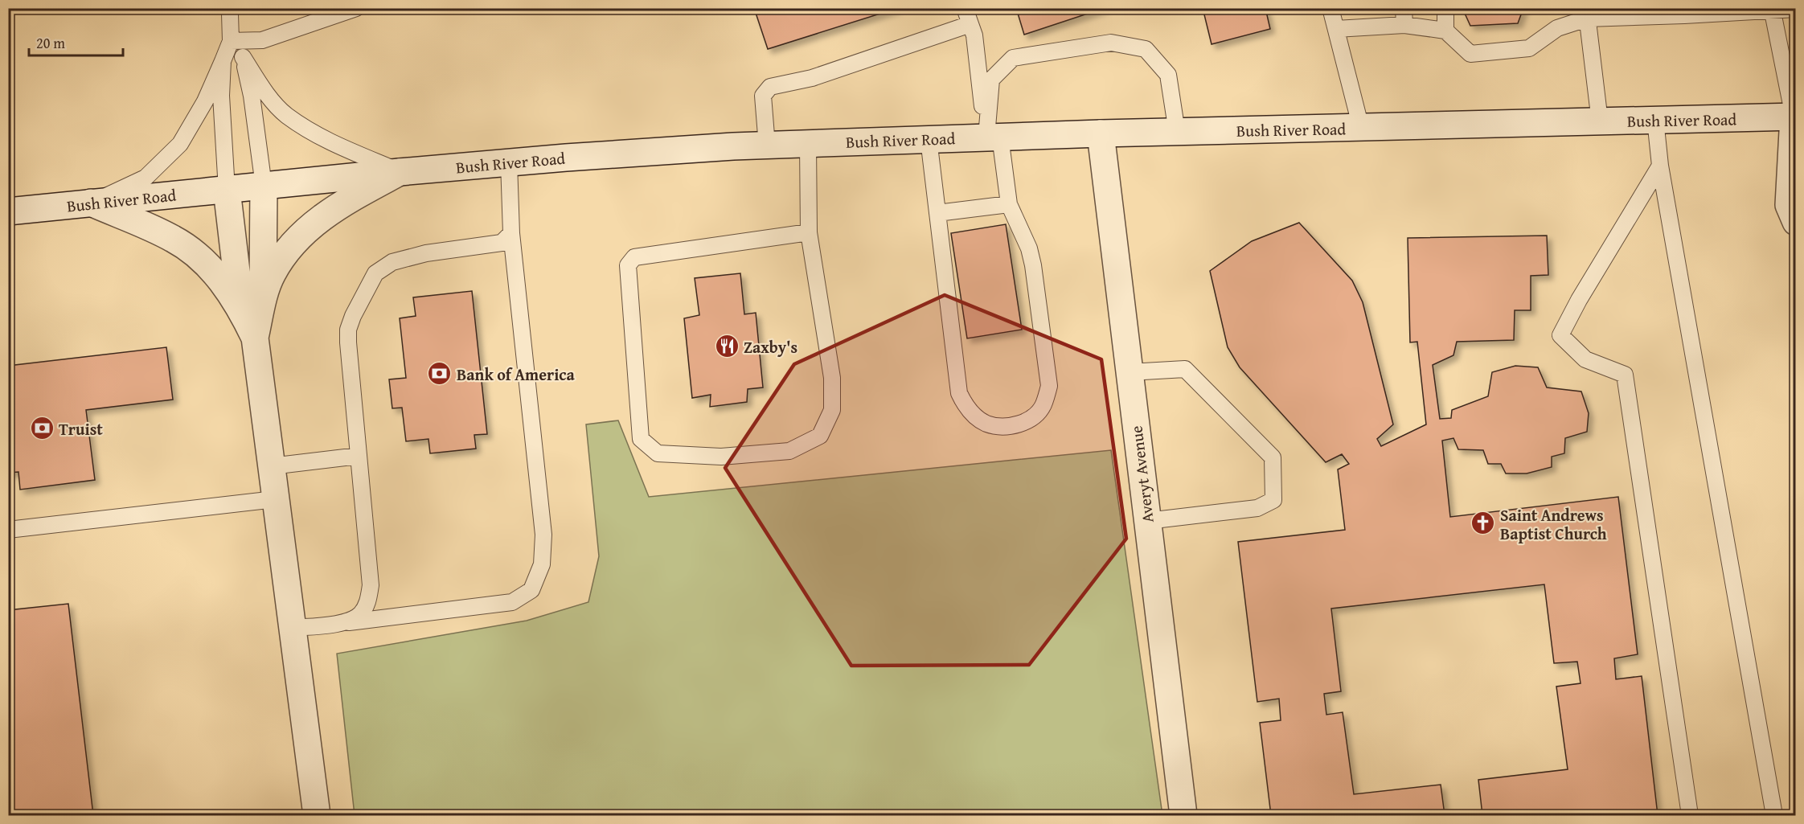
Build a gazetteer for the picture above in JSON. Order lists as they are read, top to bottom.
{
  "streets": {
    "street": ["Bush River Road", "Averyt Avenue"]
  },
  "crossings": [
    ["Bush River Road", "Averyt Avenue"]
  ],
  "places": {
    "restaurant": ["Zaxby's"],
    "bank": ["Bank of America", "Truist"],
    "church": ["Saint Andrews Baptist Church"]
  },
  "scale_bar": "20 m"
}
